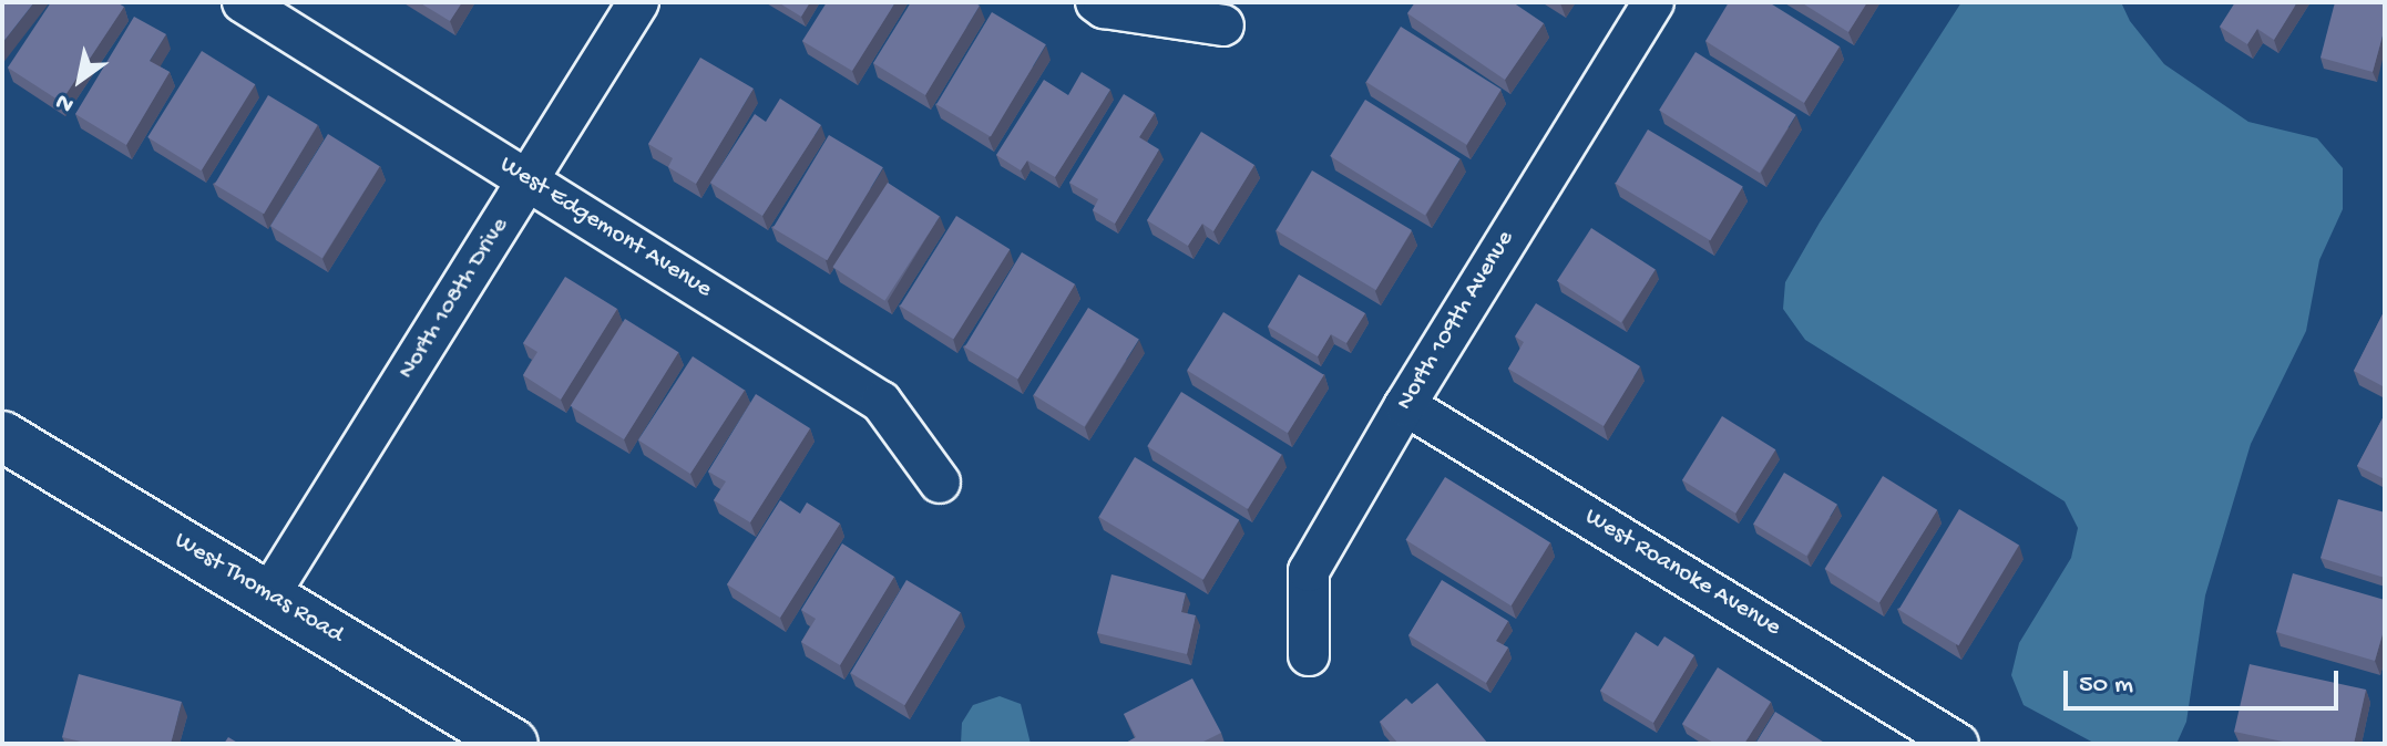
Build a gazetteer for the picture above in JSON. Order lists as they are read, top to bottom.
{
  "streets": {
    "main road": ["West Thomas Road"],
    "street": [
      "West Edgemont Avenue",
      "North 108th Drive",
      "North 109th Avenue",
      "West Roanoke Avenue"
    ]
  },
  "crossings": [
    ["West Edgemont Avenue", "North 108th Drive"],
    ["North 108th Drive", "West Thomas Road"],
    ["North 109th Avenue", "West Roanoke Avenue"]
  ],
  "scale_bar": "50 m",
  "north": "bottom left"
}
